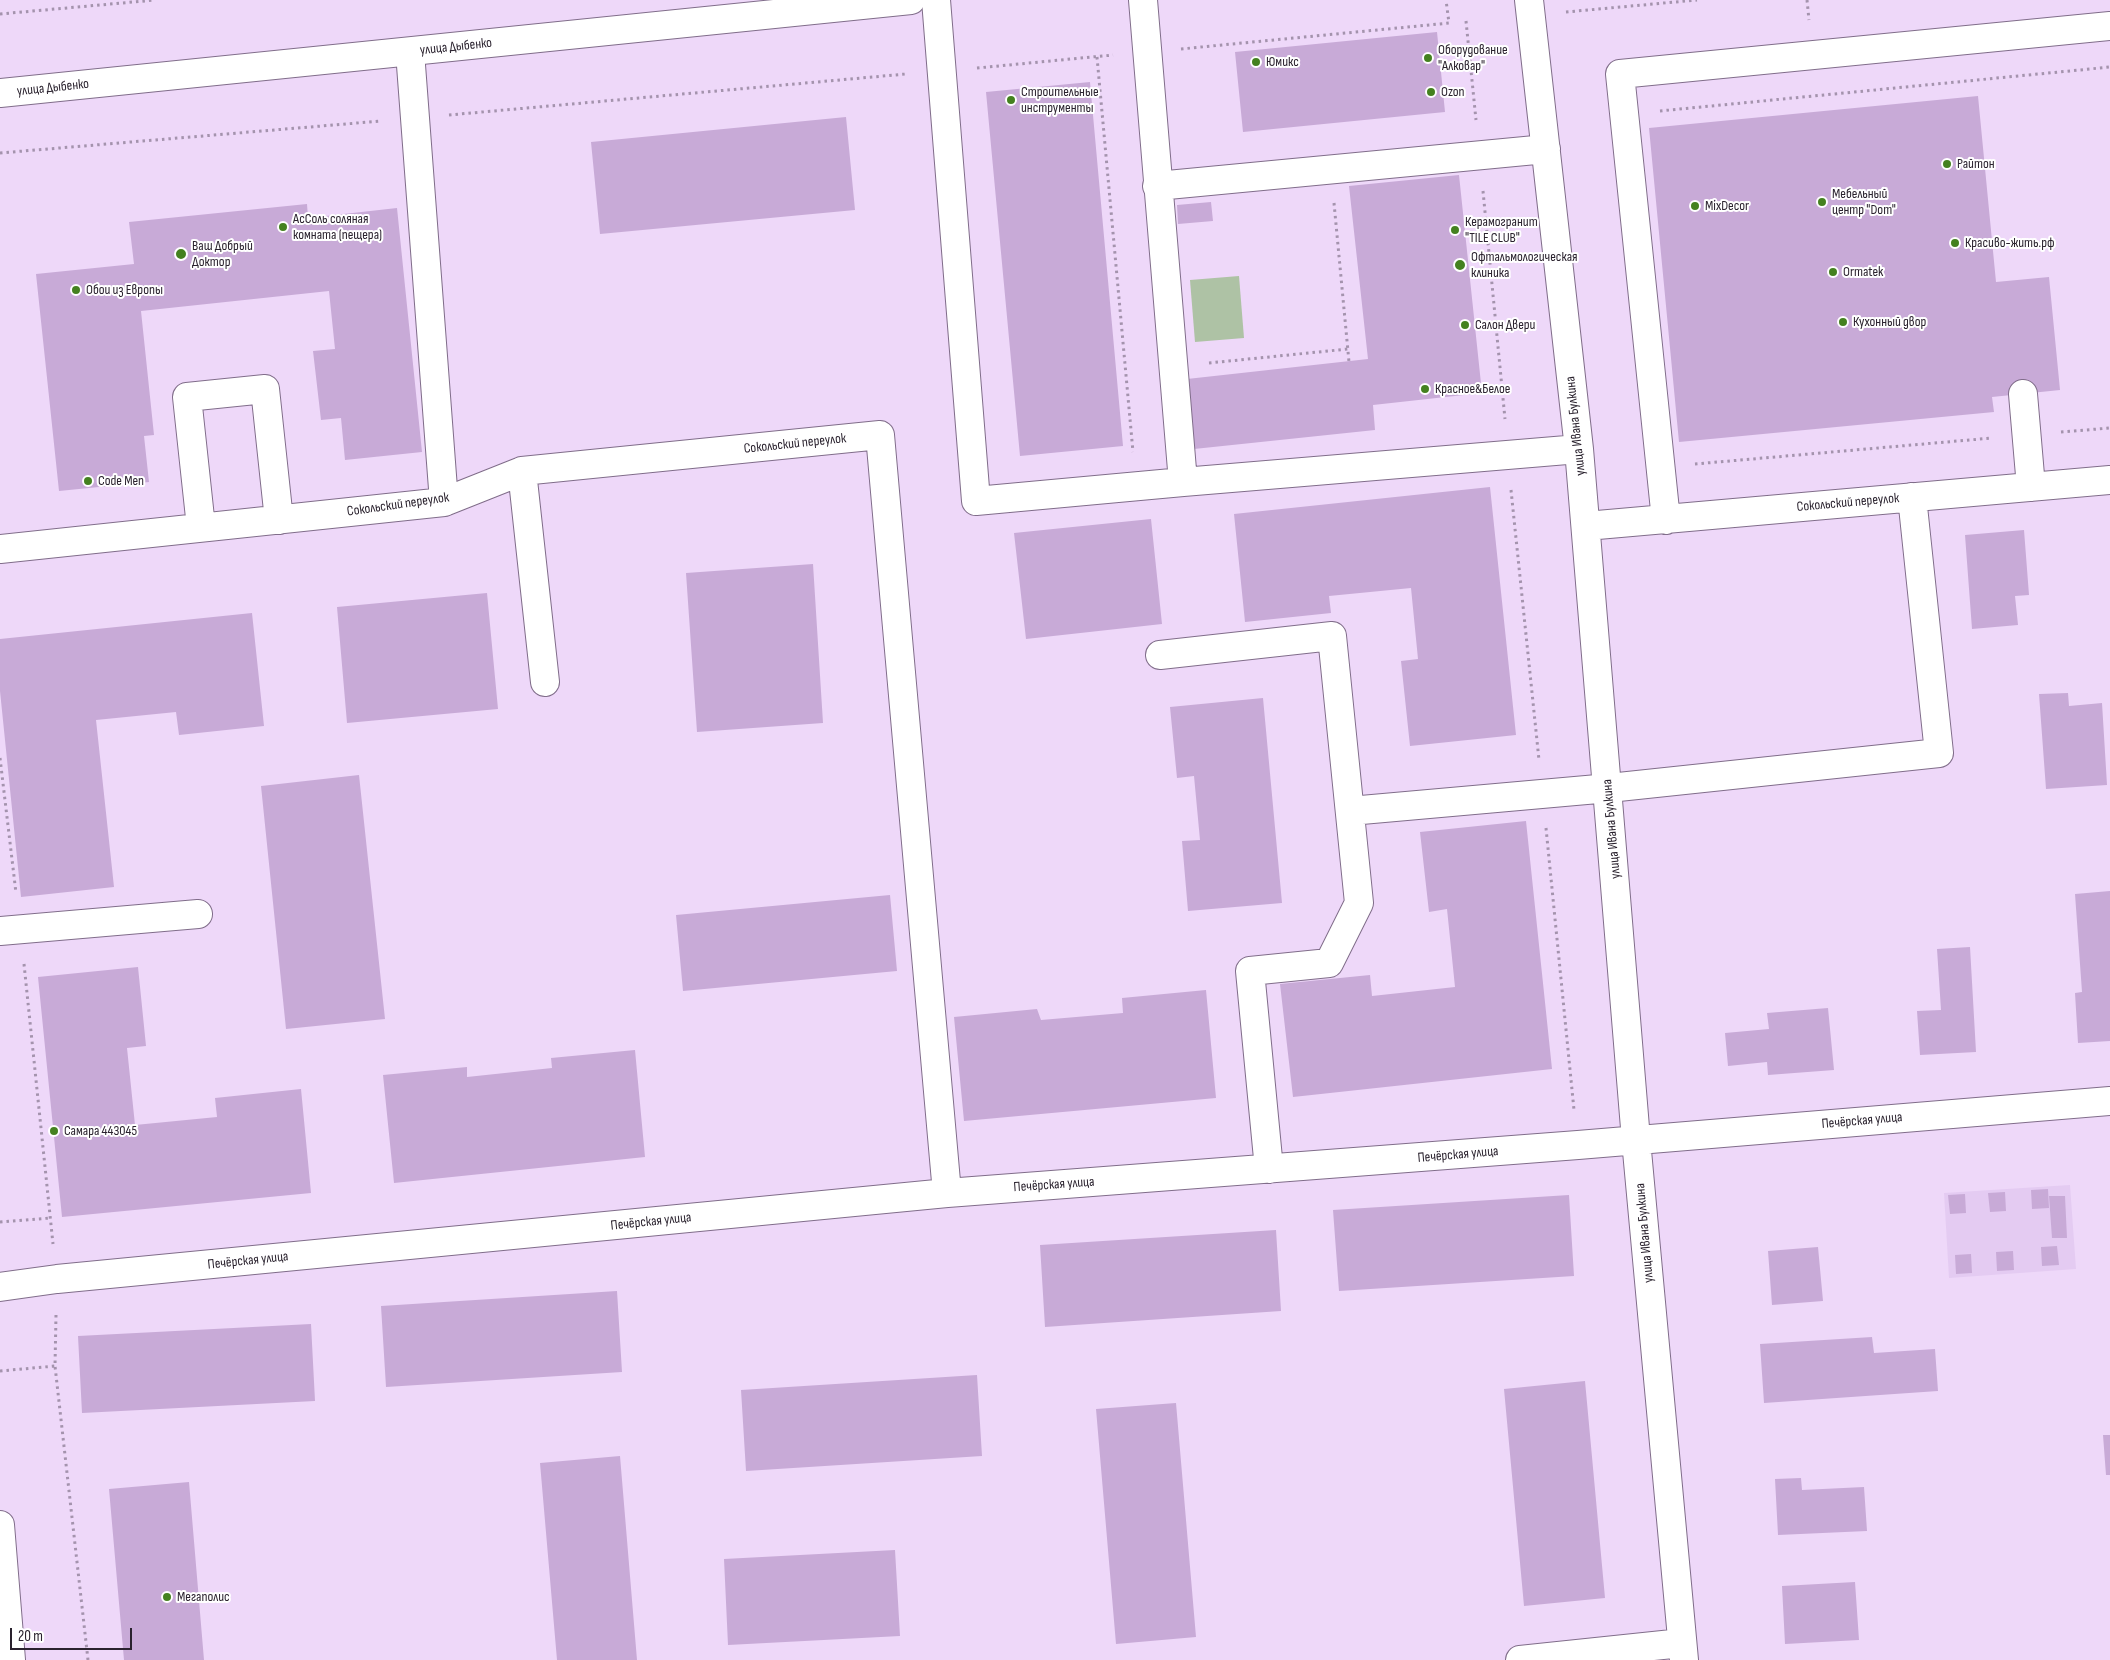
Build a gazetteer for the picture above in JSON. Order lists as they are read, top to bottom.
{
  "streets": {
    "street": [
      "улица Дыбенко",
      "улица Ивана Булкина",
      "Сокольский переулок",
      "Печёрская улица"
    ]
  },
  "crossings": [
    ["улица Ивана Булкина", "Сокольский переулок"],
    ["улица Ивана Булкина", "Печёрская улица"],
    ["Сокольский переулок", "Печёрская улица"]
  ],
  "places": [
    "Оборудование \"Алковар\"",
    "Юмикс",
    "Ozon",
    "Строительные инструменты",
    "Райтон",
    "Мебельный центр \"Dom\"",
    "MixDecor",
    "АсСоль соляная комната (пещера)",
    "Керамогранит \"TILE CLUB\"",
    "Красиво-жить.рф",
    "Ваш Добрый Доктор",
    "Офтальмологическая клиника",
    "Ormatek",
    "Обои из Европы",
    "Кухонный двор",
    "Салон Двери",
    "Красное&Белое",
    "Code Men",
    "Самара 443045",
    "Мегаполис"
  ],
  "scale_bar": "20 m"
}
